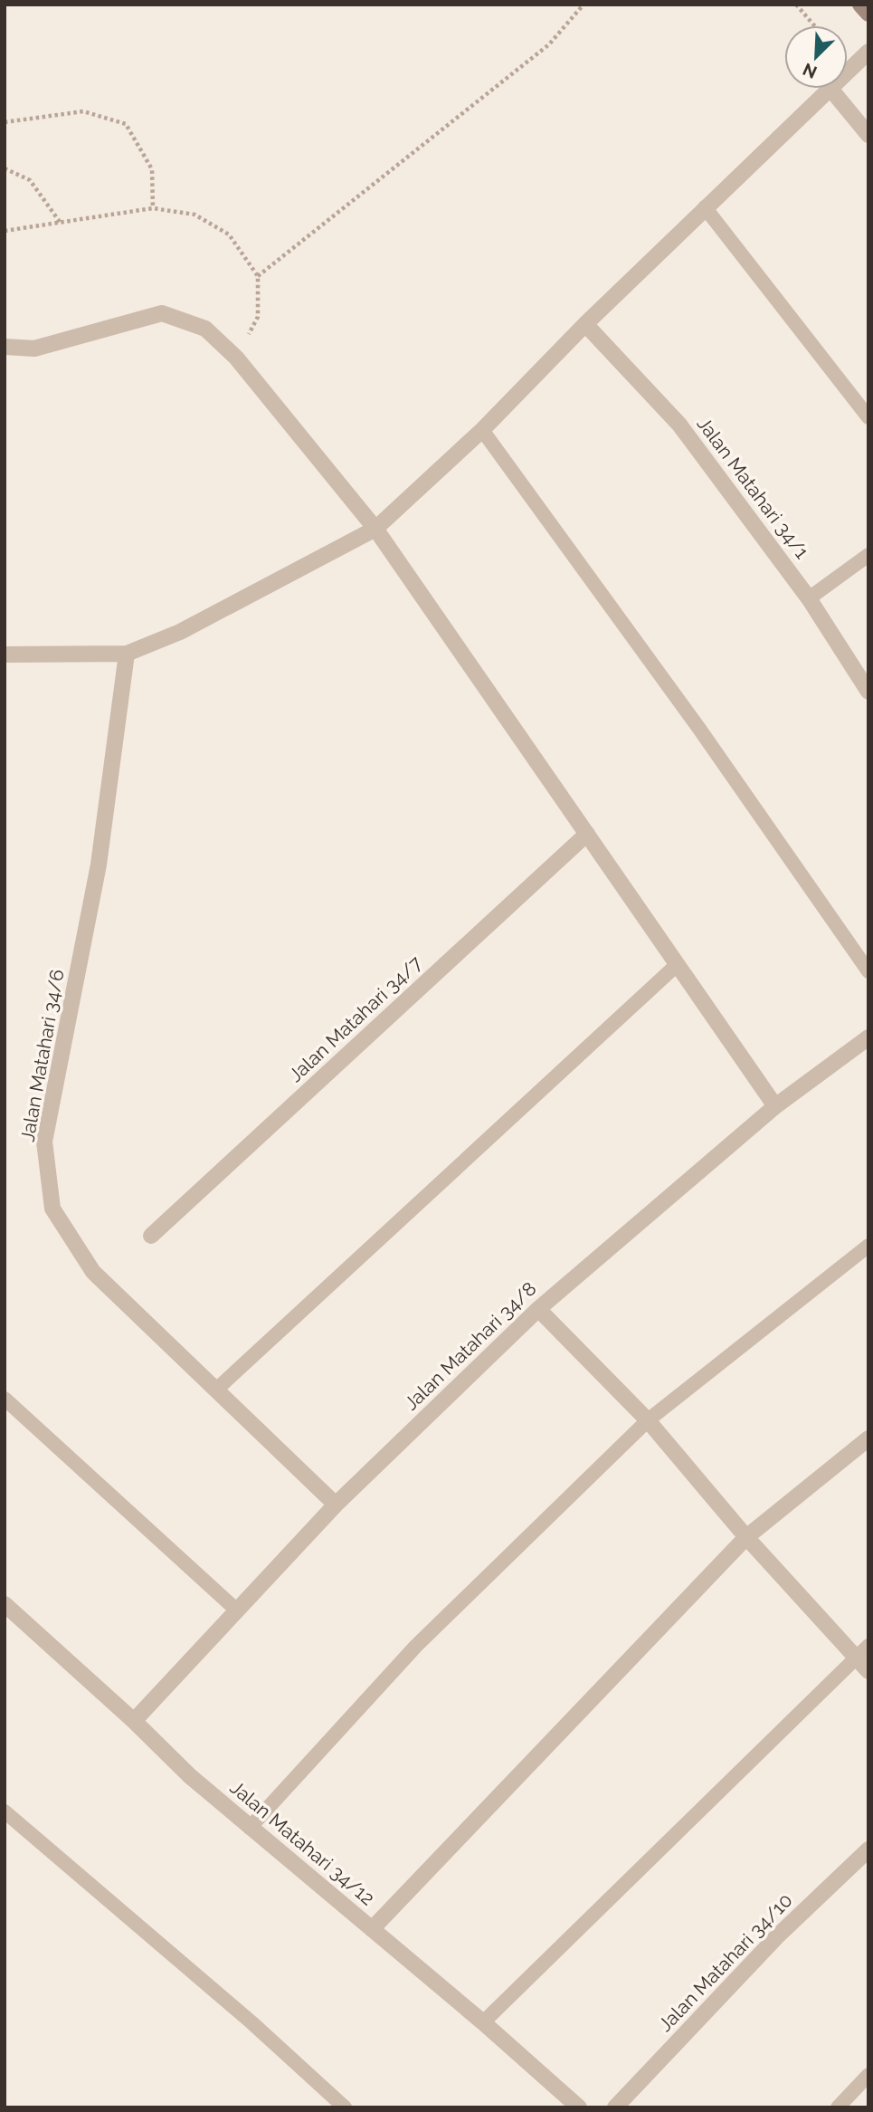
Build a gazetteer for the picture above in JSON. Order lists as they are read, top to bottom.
{
  "streets": {
    "street": [
      "Jalan Matahari 34/1",
      "Jalan Matahari 34/7",
      "Jalan Matahari 34/6",
      "Jalan Matahari 34/8",
      "Jalan Matahari 34/12",
      "Jalan Matahari 34/10"
    ]
  },
  "crossings": [
    ["Jalan Matahari 34/6", "Jalan Matahari 34/8"],
    ["Jalan Matahari 34/8", "Jalan Matahari 34/12"]
  ],
  "north": "bottom left"
}
